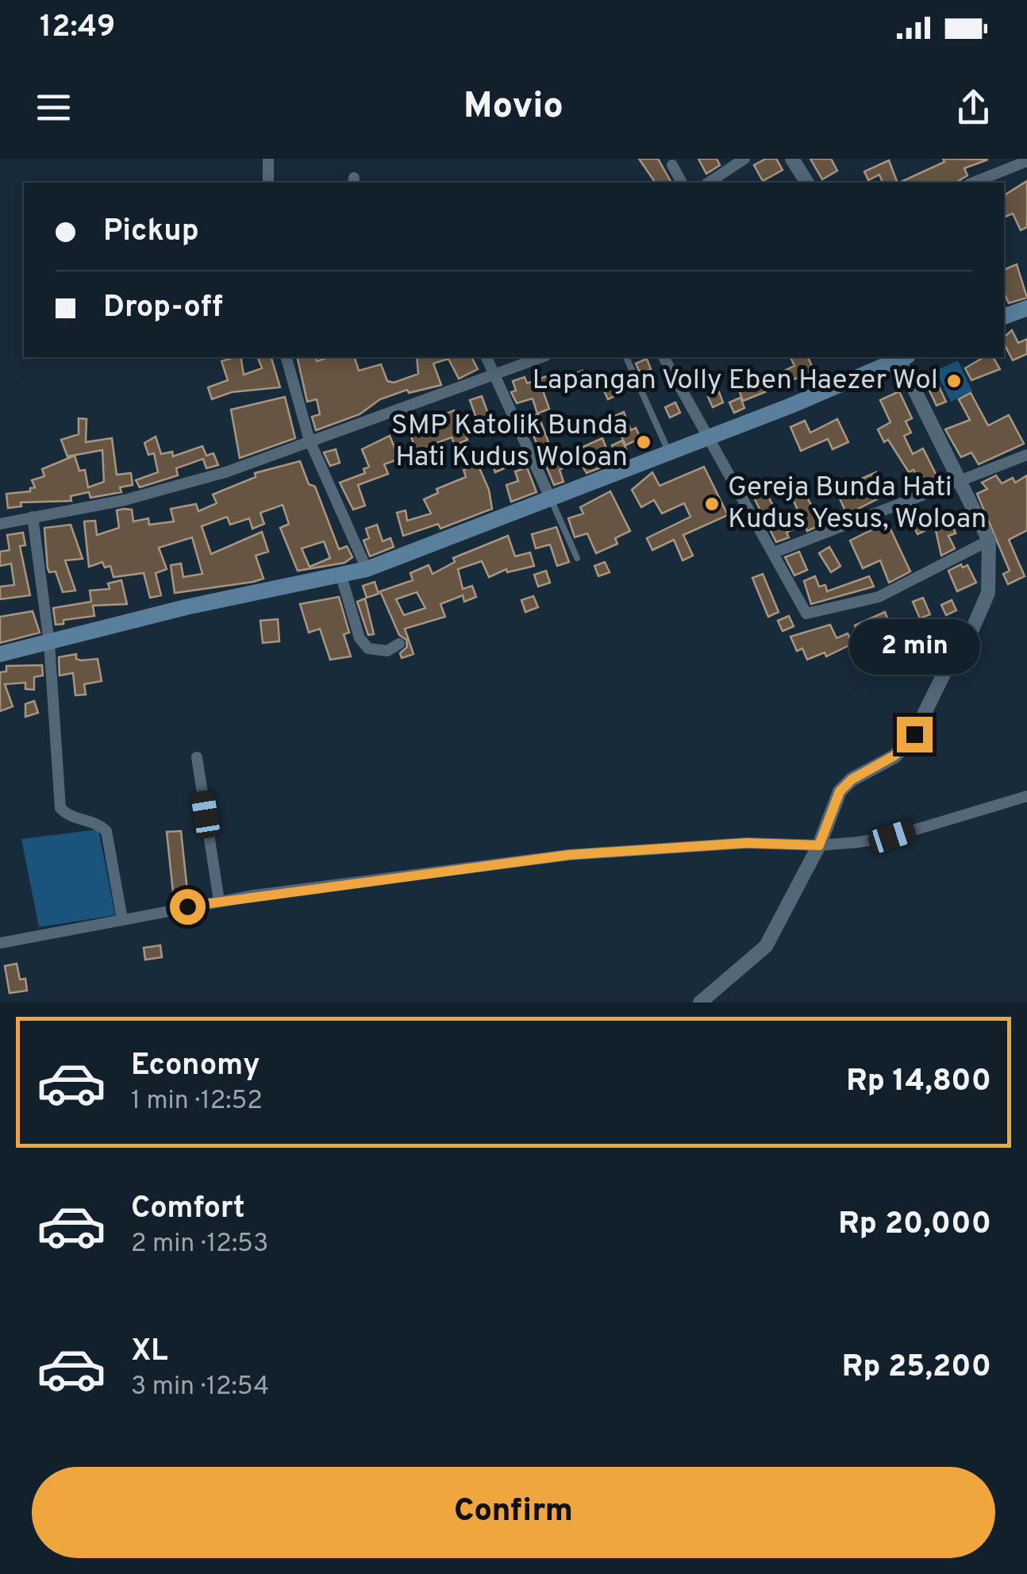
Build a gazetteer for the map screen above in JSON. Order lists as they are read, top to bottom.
{
  "places": ["Lapangan Volly Eben Haezer Wol", "SMP Katolik Bunda Hati Kudus Woloan", "Gereja Bunda Hati Kudus Yesus, Woloan"],
  "page": {
    "status": "12:49",
    "header": "Movio",
    "banner": ["Pickup", "Drop-off"],
    "bubble": "2 min",
    "list": [
      {
        "name": "Economy",
        "note": "1 min · 12:52",
        "value": "Rp 14,800"
      },
      {
        "name": "Comfort",
        "note": "2 min · 12:53",
        "value": "Rp 20,000"
      },
      {
        "name": "XL",
        "note": "3 min · 12:54",
        "value": "Rp 25,200"
      }
    ],
    "buttons": "Confirm"
  }
}
